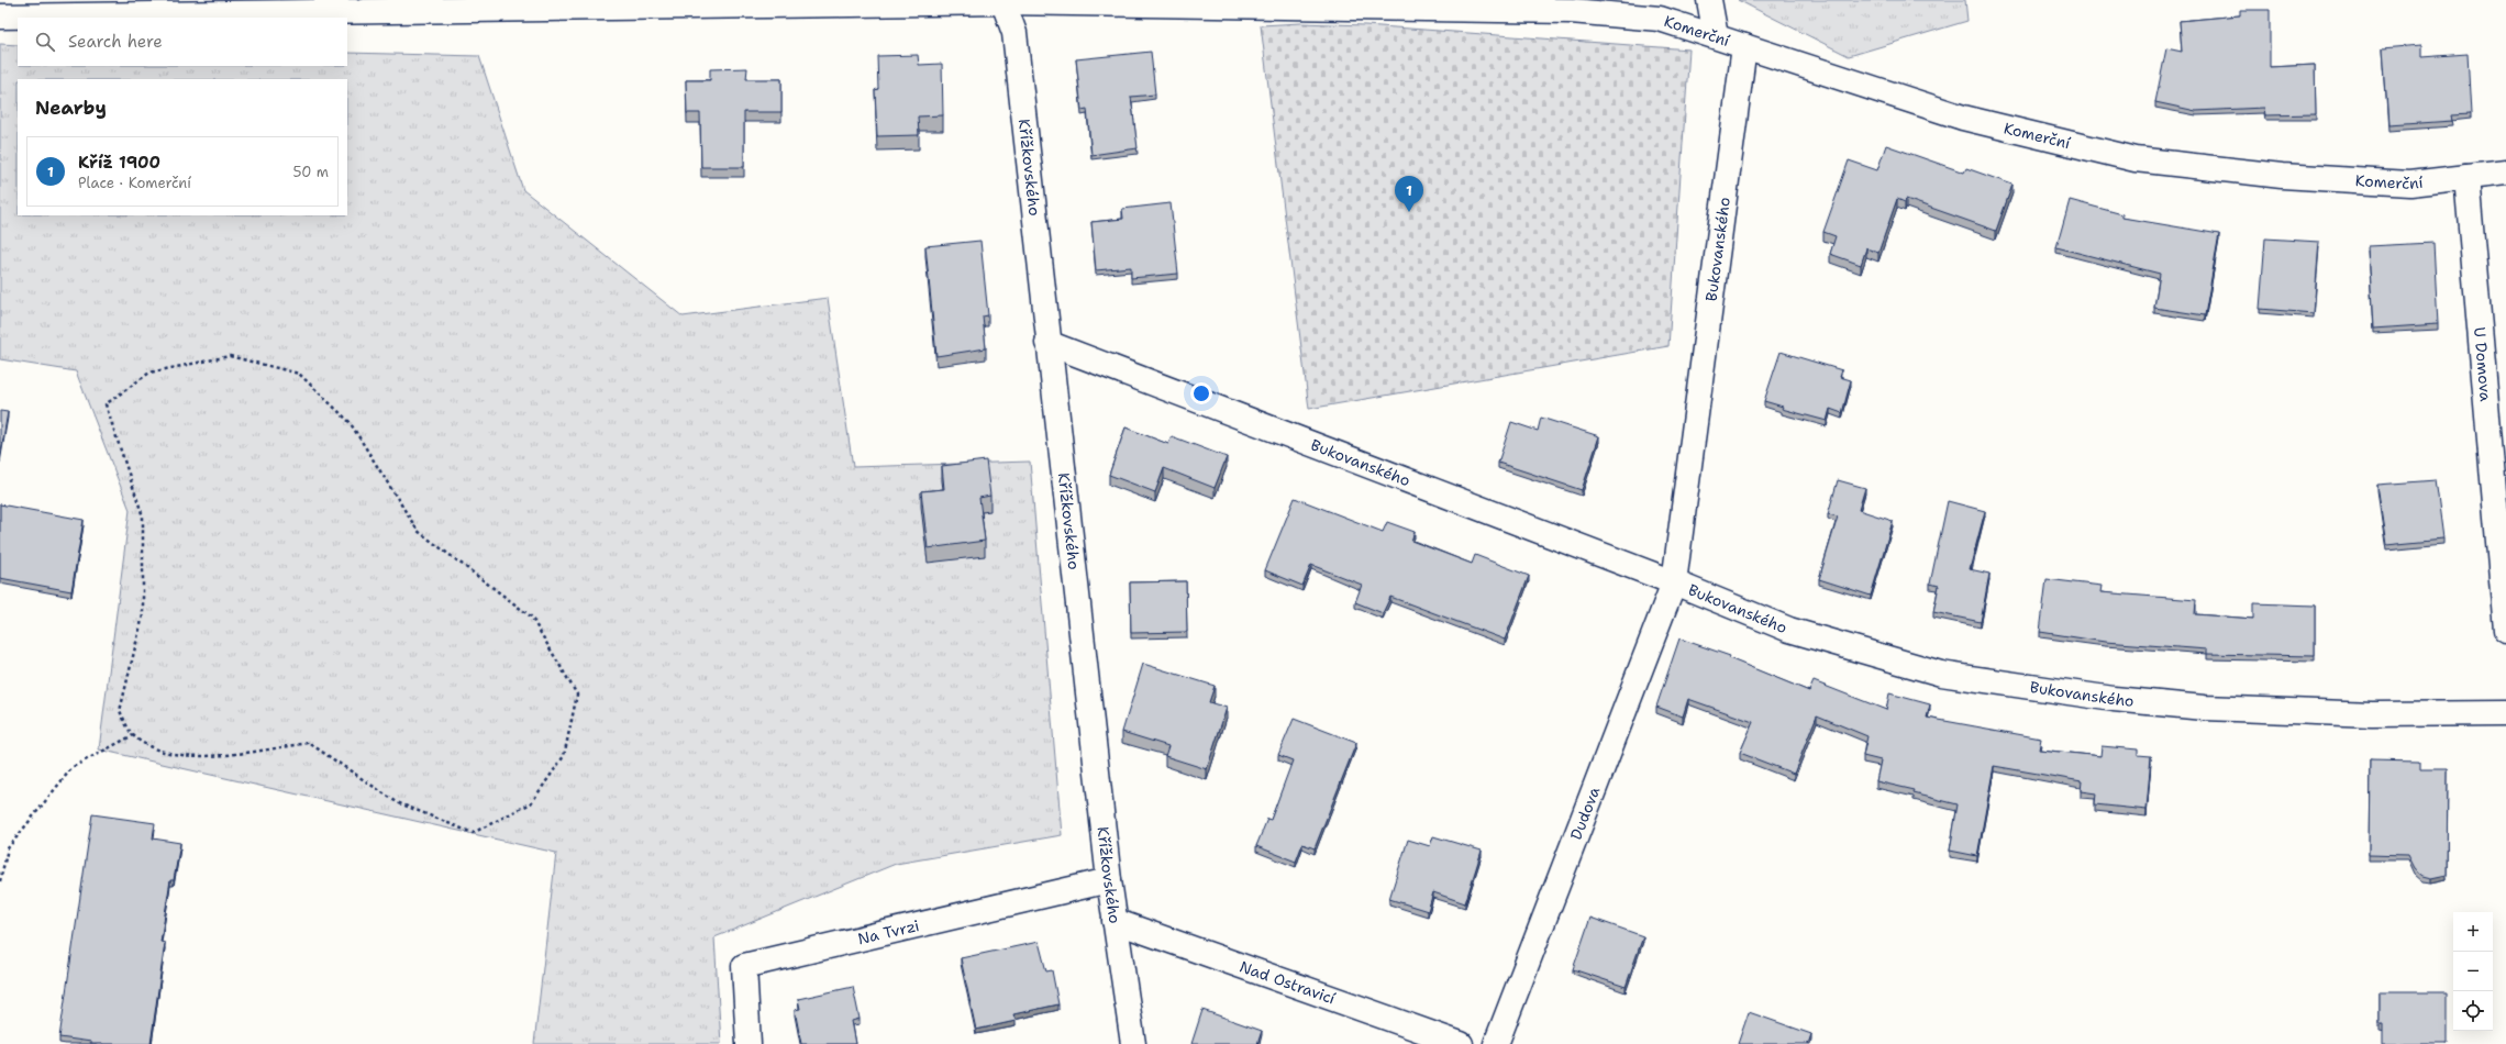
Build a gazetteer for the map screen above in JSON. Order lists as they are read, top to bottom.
{
  "streets": {
    "street": [
      "Komerční",
      "Křížkovského",
      "Bukovanského",
      "U Domova",
      "Dudova",
      "Na Tvrzi",
      "Nad Ostravicí"
    ]
  },
  "crossings": [
    ["Komerční", "Křížkovského"],
    ["Komerční", "Bukovanského"],
    ["Komerční", "U Domova"],
    ["Křížkovského", "Bukovanského"],
    ["Křížkovského", "Na Tvrzi"],
    ["Křížkovského", "Nad Ostravicí"],
    ["Bukovanského", "Dudova"]
  ],
  "page": {
    "search": "Search here",
    "heading": "Nearby",
    "list": [
      {
        "mark": "1",
        "name": "Kříž 1900",
        "note": "Place · Komerční",
        "value": "50 m"
      }
    ],
    "pins": "1",
    "map_buttons": ["+", "−"]
  }
}
